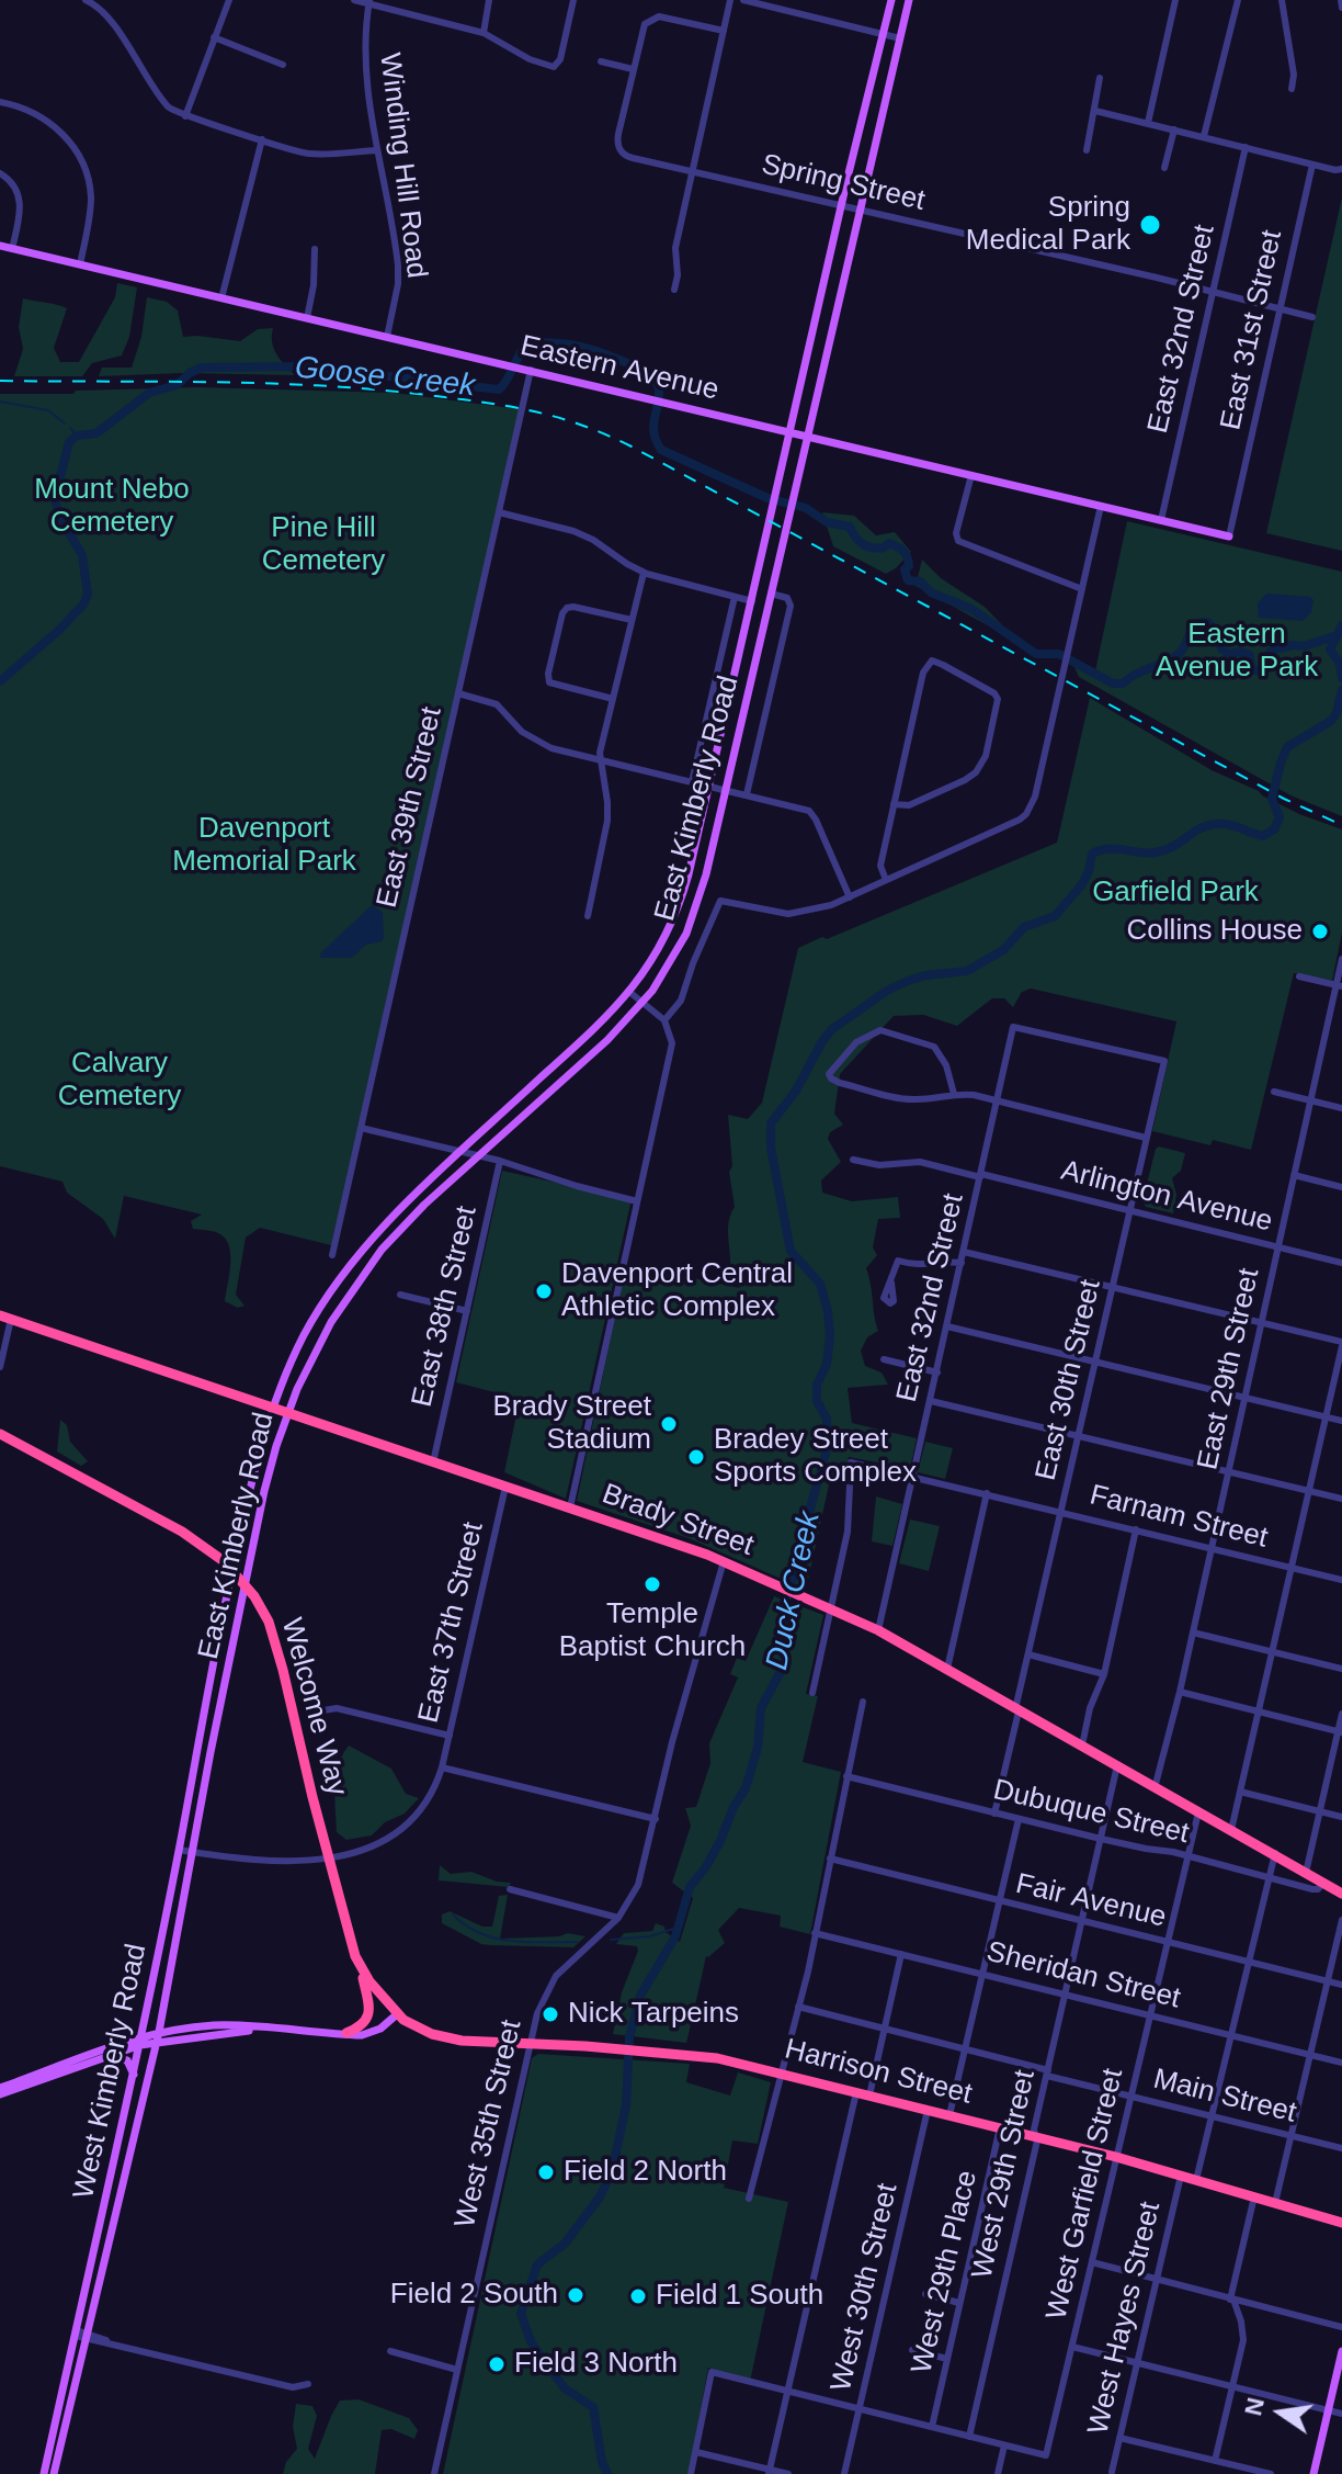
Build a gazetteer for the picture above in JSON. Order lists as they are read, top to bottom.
{
  "streets": {
    "highway": ["Brady Street", "Welcome Way", "Harrison Street"],
    "main road": ["Eastern Avenue", "East Kimberly Road", "West Kimberly Road"],
    "street": [
      "Winding Hill Road",
      "Spring Street",
      "East 32nd Street",
      "East 31st Street",
      "East 39th Street",
      "Arlington Avenue",
      "East 38th Street",
      "East 29th Street",
      "East 30th Street",
      "Farnam Street",
      "East 37th Street",
      "Dubuque Street",
      "Fair Avenue",
      "Sheridan Street",
      "Main Street",
      "West 35th Street",
      "West 29th Street",
      "West Garfield Street",
      "West 29th Place",
      "West 30th Street",
      "West Hayes Street"
    ]
  },
  "crossings": [
    ["Winding Hill Road", "Eastern Avenue"],
    ["Spring Street", "East 32nd Street"],
    ["Spring Street", "East 31st Street"],
    ["Spring Street", "East Kimberly Road"],
    ["East 32nd Street", "Eastern Avenue"],
    ["East 32nd Street", "Arlington Avenue"],
    ["East 32nd Street", "East 30th Street"],
    ["East 32nd Street", "Farnam Street"],
    ["East 32nd Street", "Brady Street"],
    ["East 31st Street", "Eastern Avenue"],
    ["Eastern Avenue", "East Kimberly Road"],
    ["Eastern Avenue", "East 39th Street"],
    ["East Kimberly Road", "Brady Street"],
    ["East Kimberly Road", "Welcome Way"],
    ["East Kimberly Road", "West Kimberly Road"],
    ["Arlington Avenue", "East 29th Street"],
    ["Arlington Avenue", "East 30th Street"],
    ["East 38th Street", "Brady Street"],
    ["East 29th Street", "Farnam Street"],
    ["East 29th Street", "Brady Street"],
    ["East 30th Street", "Farnam Street"],
    ["East 30th Street", "Brady Street"],
    ["East 30th Street", "Dubuque Street"],
    ["Farnam Street", "Brady Street"],
    ["Brady Street", "East 37th Street"],
    ["Brady Street", "Dubuque Street"],
    ["Brady Street", "West 35th Street"],
    ["Brady Street", "West Garfield Street"],
    ["Brady Street", "West Hayes Street"],
    ["East 37th Street", "Welcome Way"],
    ["Welcome Way", "Harrison Street"],
    ["Dubuque Street", "West Garfield Street"],
    ["Dubuque Street", "West Hayes Street"],
    ["Fair Avenue", "West 29th Street"],
    ["Fair Avenue", "West Garfield Street"],
    ["Fair Avenue", "West Hayes Street"],
    ["Sheridan Street", "West 29th Street"],
    ["Sheridan Street", "West Garfield Street"],
    ["Sheridan Street", "West Hayes Street"],
    ["Harrison Street", "West 35th Street"],
    ["Harrison Street", "West 29th Street"],
    ["Harrison Street", "West Garfield Street"],
    ["Harrison Street", "West 29th Place"],
    ["Harrison Street", "West 30th Street"],
    ["Harrison Street", "West Hayes Street"],
    ["Main Street", "West 29th Street"],
    ["Main Street", "West Garfield Street"],
    ["Main Street", "West Hayes Street"]
  ],
  "water": ["Goose Creek", "Duck Creek"],
  "parks": [
    "Mount Nebo Cemetery",
    "Pine Hill Cemetery",
    "Eastern Avenue Park",
    "Davenport Memorial Park",
    "Garfield Park",
    "Calvary Cemetery"
  ],
  "places": [
    "Spring Medical Park",
    "Collins House",
    "Davenport Central Athletic Complex",
    "Brady Street Stadium",
    "Bradey Street Sports Complex",
    "Temple Baptist Church",
    "Nick Tarpeins",
    "Field 2 North",
    "Field 2 South",
    "Field 1 South",
    "Field 3 North"
  ],
  "north": "left"
}
